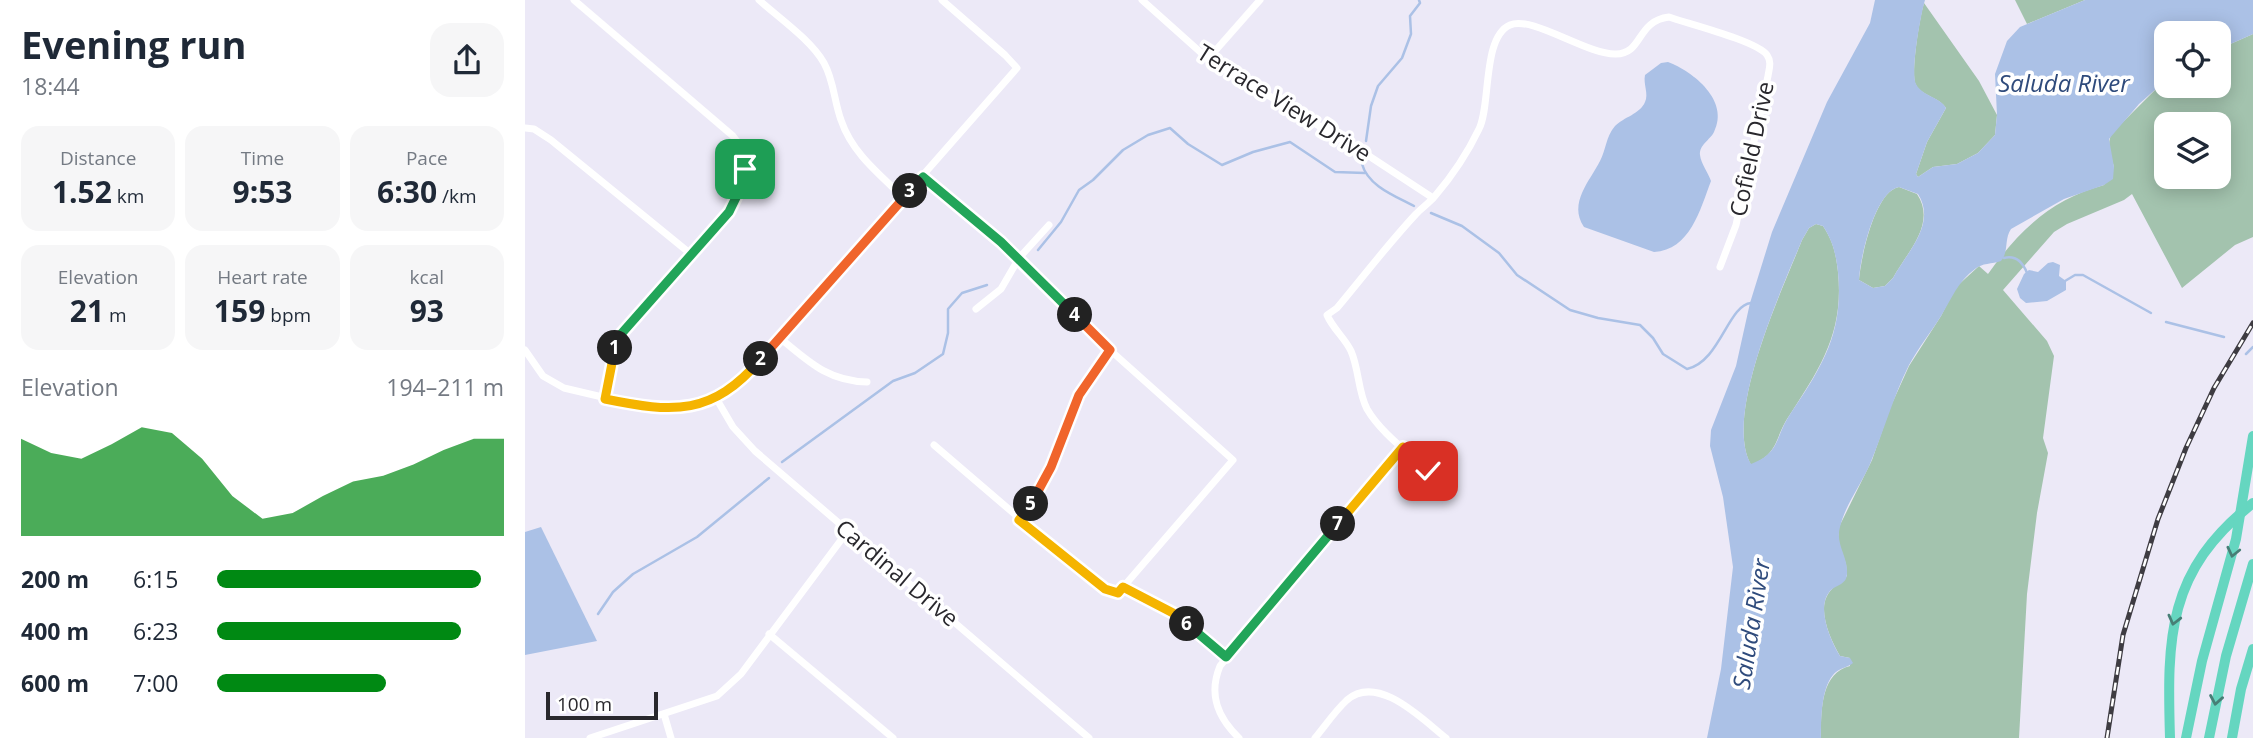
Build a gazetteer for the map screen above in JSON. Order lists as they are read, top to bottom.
{
  "streets": {
    "street": ["Terrace View Drive", "Cofield Drive", "Cardinal Drive"]
  },
  "crossings": [
    ["Terrace View Drive", "Cofield Drive"]
  ],
  "water": ["Saluda River"],
  "scale_bar": "100 m",
  "page": {
    "heading": ["Evening run", "18:44"],
    "stats": [
      ["Distance", "1.52 km"],
      ["Time", "9:53"],
      ["Pace", "6:30 /km"],
      ["Elevation", "21 m"],
      ["Heart rate", "159 bpm"],
      ["kcal", "93"]
    ],
    "pins": [
      "3",
      "4",
      "1",
      "2",
      "5",
      "7",
      "6"
    ],
    "chart": ["Elevation", "194–211 m"],
    "list": [
      {
        "name": "200 m",
        "note": "6:15"
      },
      {
        "name": "400 m",
        "note": "6:23"
      },
      {
        "name": "600 m",
        "note": "7:00"
      }
    ],
    "scale": "100 m"
  }
}
